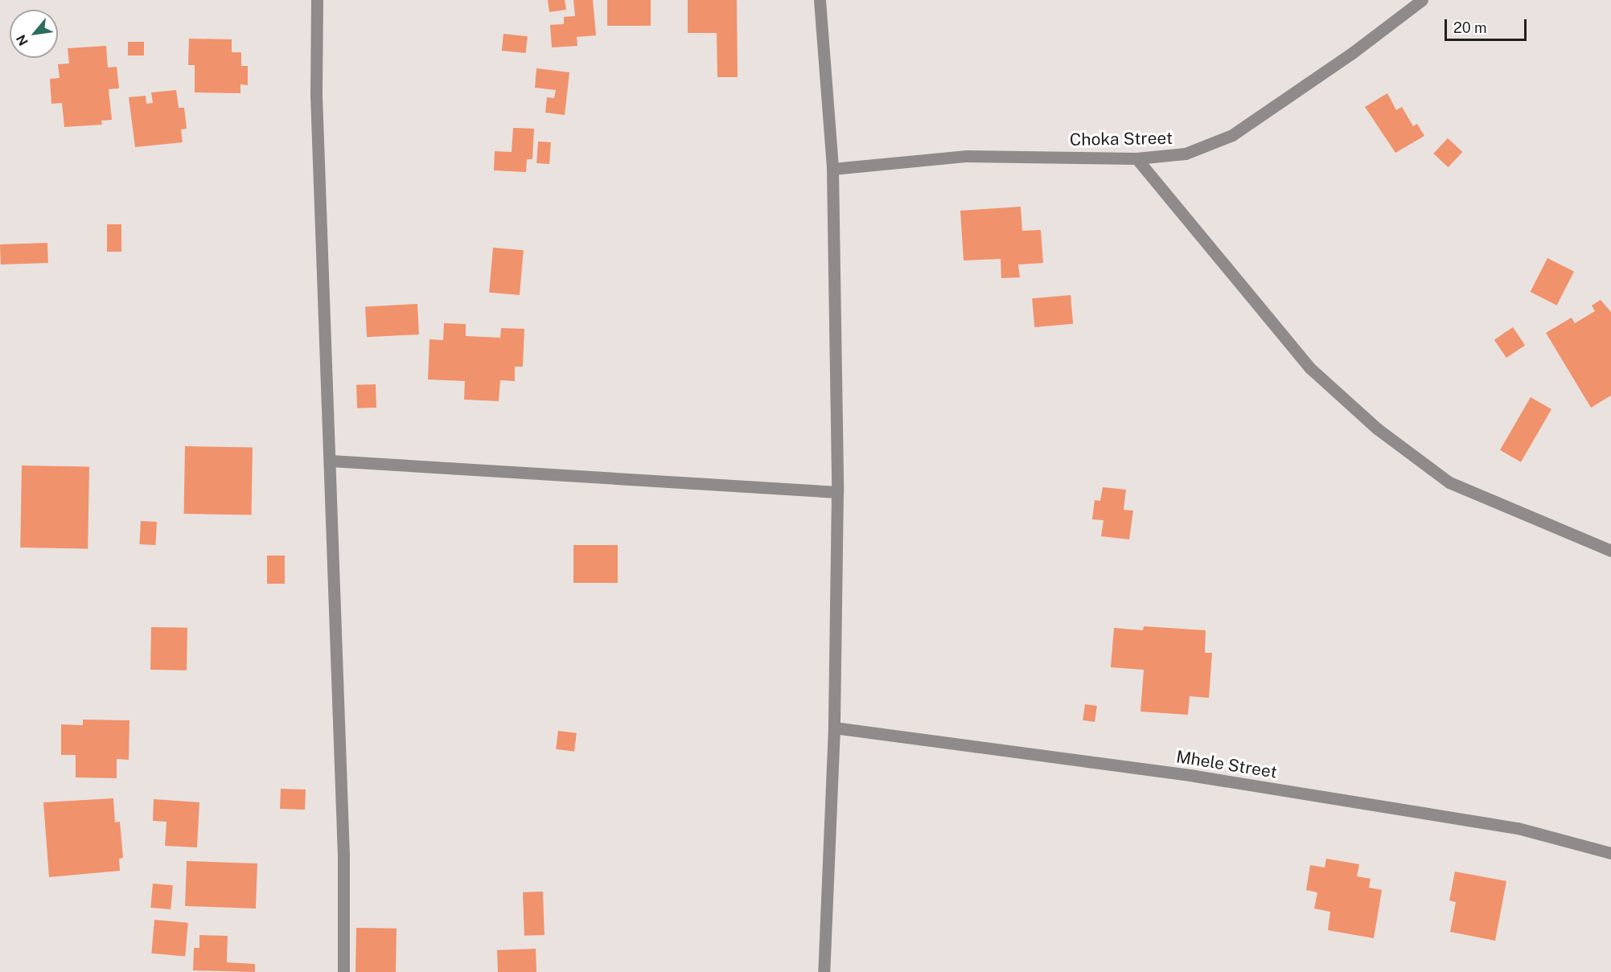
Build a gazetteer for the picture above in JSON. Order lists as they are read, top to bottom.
{
  "streets": {
    "street": ["Choka Street", "Mhele Street"]
  },
  "scale_bar": "20 m",
  "north": "bottom left"
}
